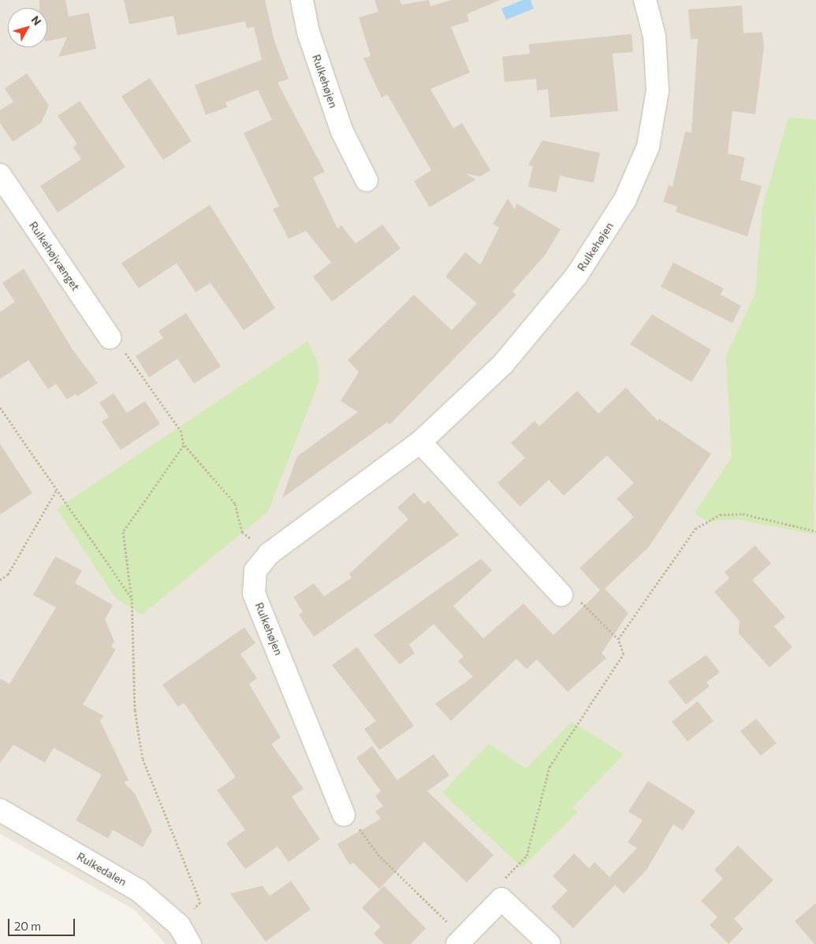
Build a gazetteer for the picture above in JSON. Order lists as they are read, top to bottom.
{
  "streets": {
    "street": ["Rulkehøjen", "Rulkehøjvænget", "Rulkedalen"]
  },
  "scale_bar": "20 m",
  "north": "top right"
}
